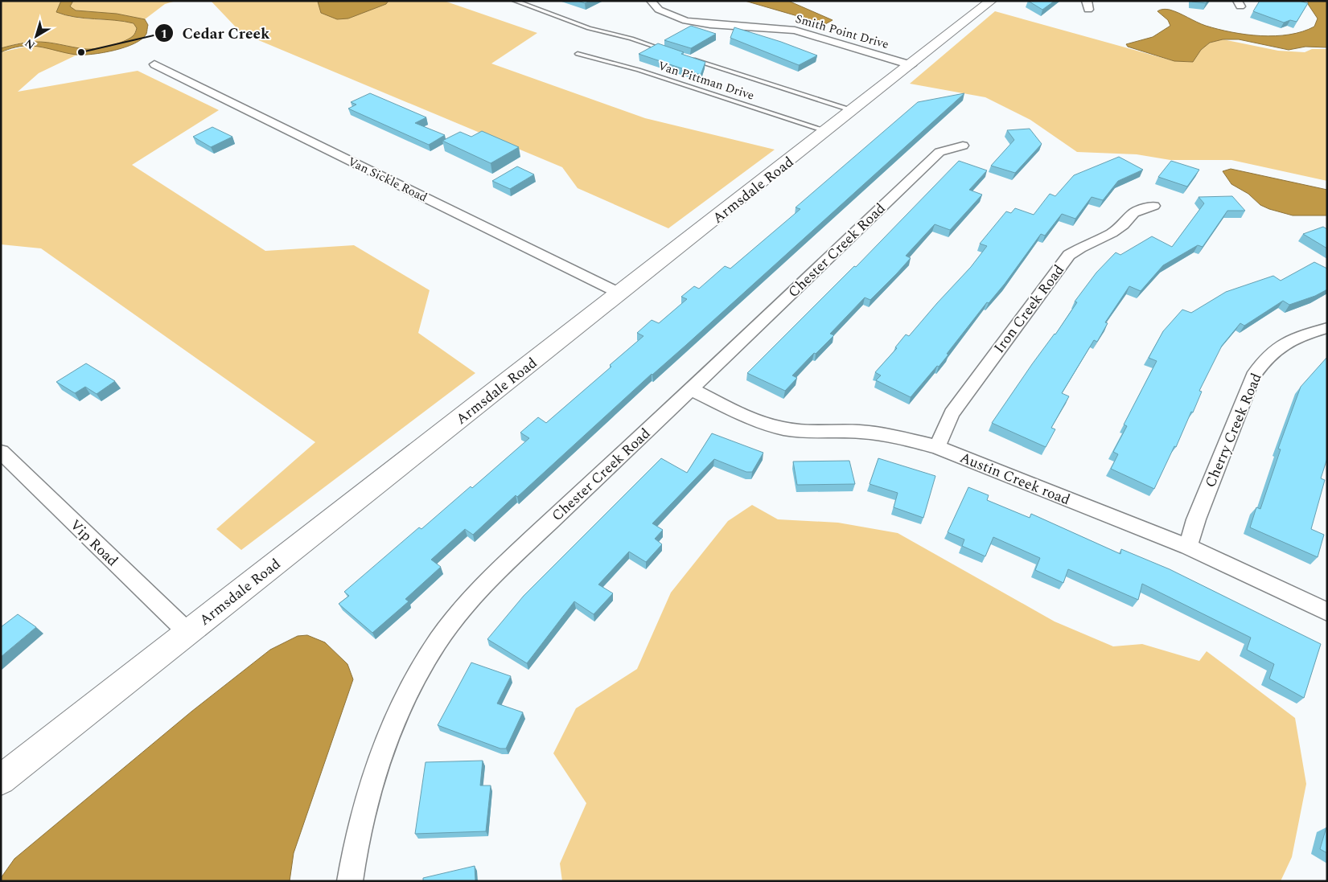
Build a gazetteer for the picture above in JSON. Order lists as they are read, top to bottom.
{
  "streets": {
    "street": [
      "Smith Point Drive",
      "Van Sickle Road",
      "Armsdale Road",
      "Chester Creek Road",
      "Iron Creek Road",
      "Cherry Creek Road",
      "Austin Creek road",
      "Vip Road"
    ],
    "lane": ["Van Pittman Drive"]
  },
  "crossings": [
    ["Smith Point Drive", "Armsdale Road"],
    ["Van Pittman Drive", "Armsdale Road"],
    ["Van Sickle Road", "Armsdale Road"],
    ["Armsdale Road", "Vip Road"],
    ["Chester Creek Road", "Austin Creek road"],
    ["Iron Creek Road", "Austin Creek road"],
    ["Cherry Creek Road", "Austin Creek road"]
  ],
  "places": ["Cedar Creek"],
  "north": "bottom left"
}
